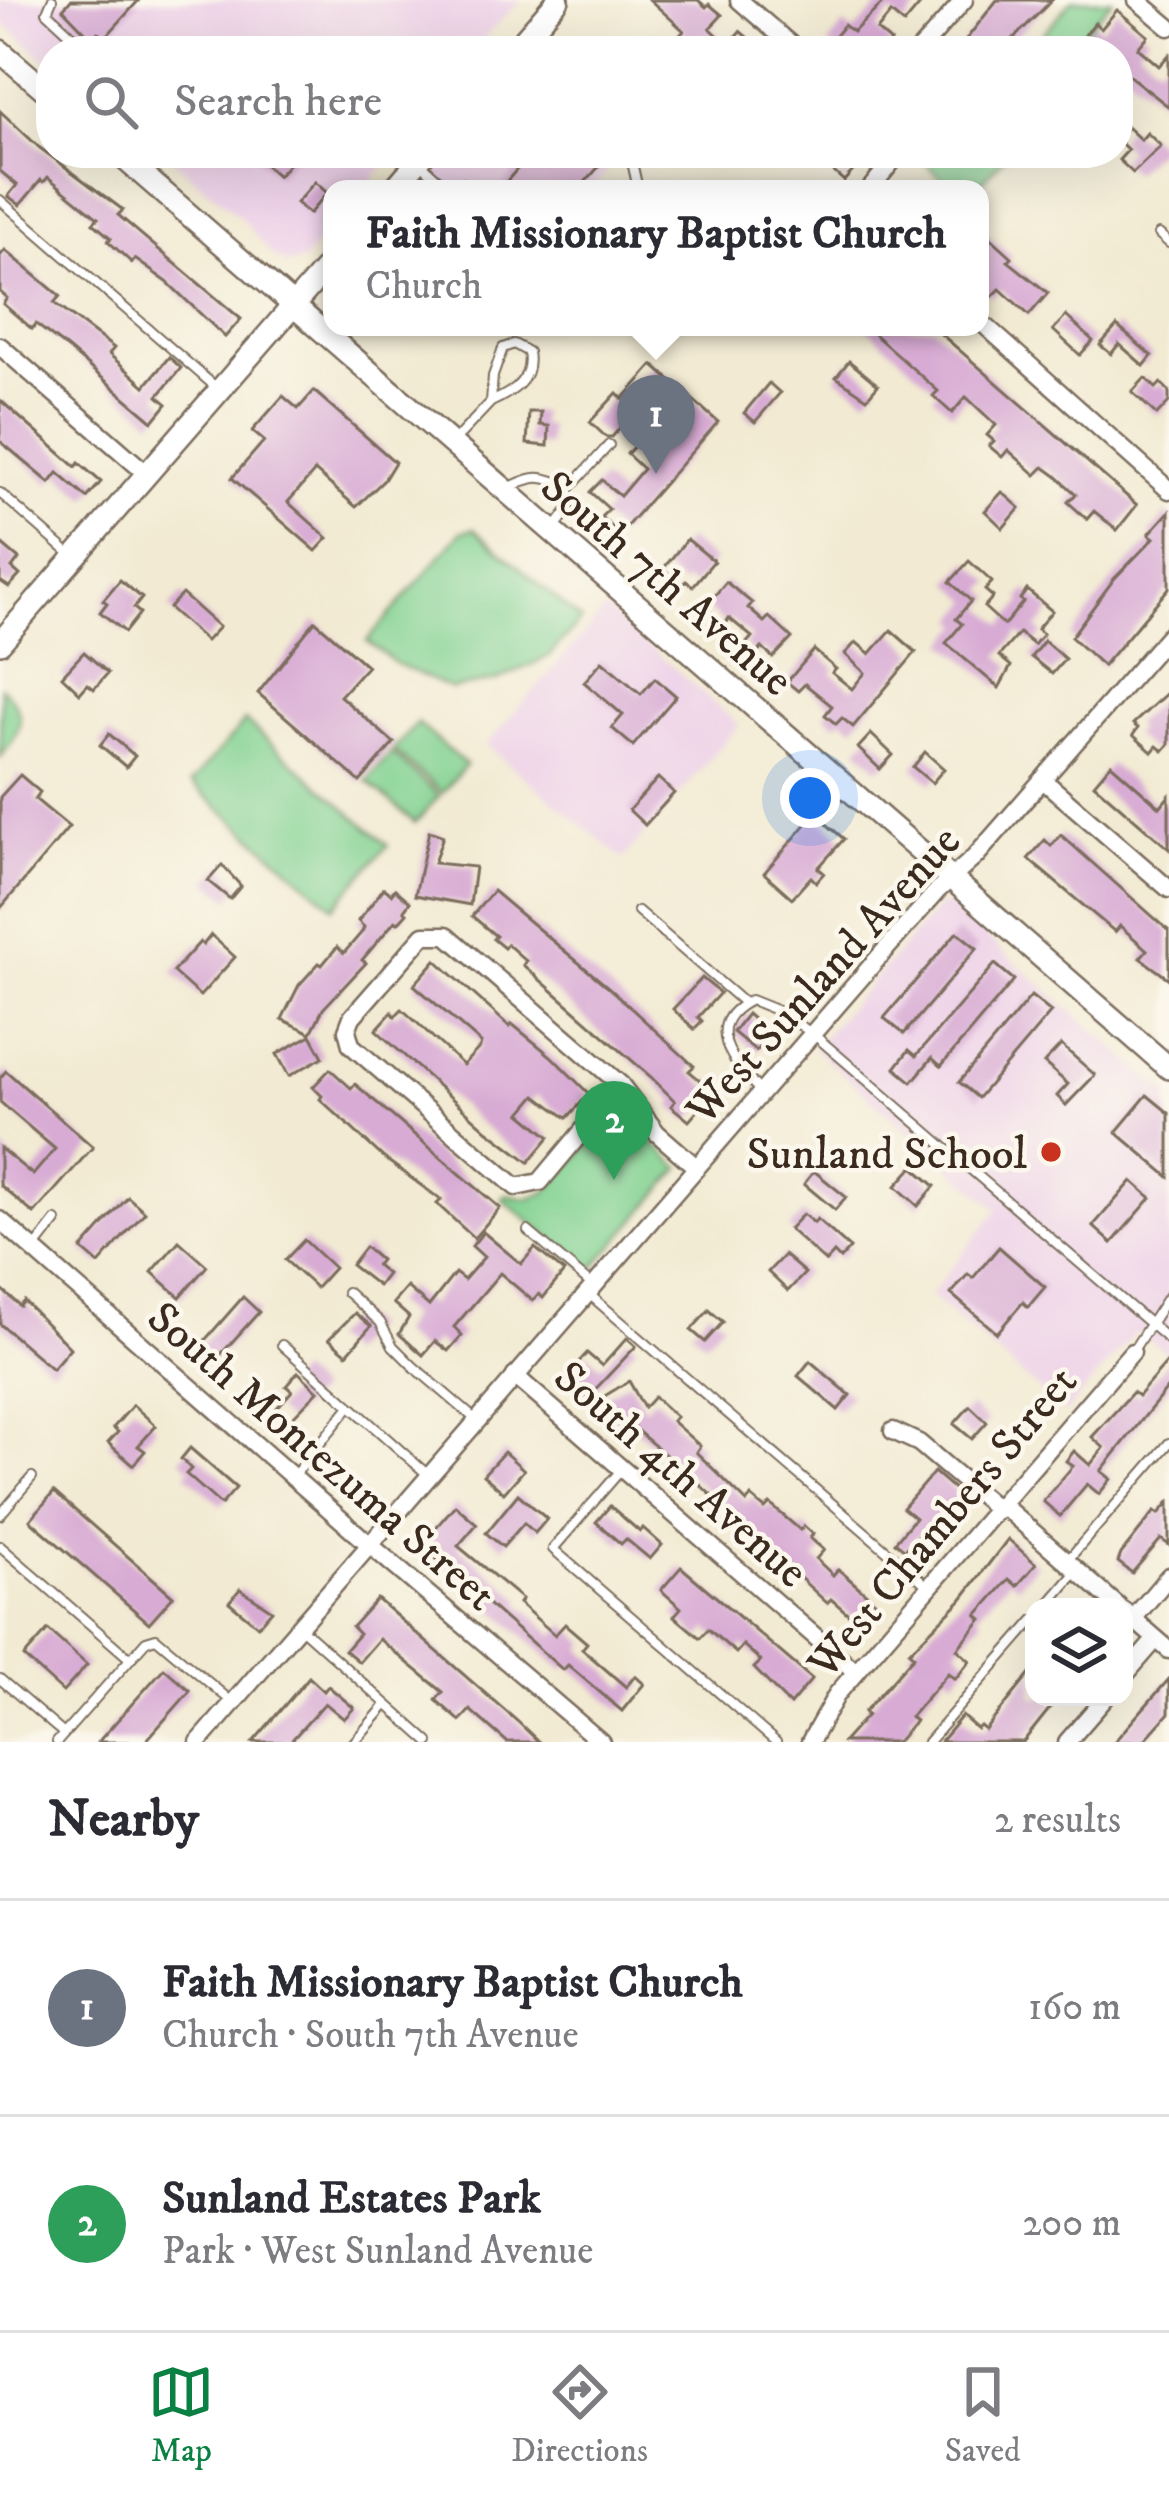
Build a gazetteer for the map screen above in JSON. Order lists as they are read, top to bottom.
{
  "streets": {
    "main road": ["South 7th Avenue"],
    "street": [
      "West Sunland Avenue",
      "South Montezuma Street",
      "South 4th Avenue",
      "West Chambers Street"
    ]
  },
  "crossings": [
    ["South 7th Avenue", "West Sunland Avenue"],
    ["West Sunland Avenue", "South Montezuma Street"],
    ["West Sunland Avenue", "South 4th Avenue"],
    ["South 4th Avenue", "West Chambers Street"]
  ],
  "places": ["Sunland School"],
  "page": {
    "search": "Search here",
    "popup": ["Faith Missionary Baptist Church", "Church"],
    "pins": ["1", "2"],
    "heading": ["Nearby", "2 results"],
    "list": [
      {
        "mark": "1",
        "name": "Faith Missionary Baptist Church",
        "note": "Church · South 7th Avenue",
        "value": "160 m"
      },
      {
        "mark": "2",
        "name": "Sunland Estates Park",
        "note": "Park · West Sunland Avenue",
        "value": "200 m"
      }
    ],
    "nav": ["Map", "Directions", "Saved"]
  }
}
